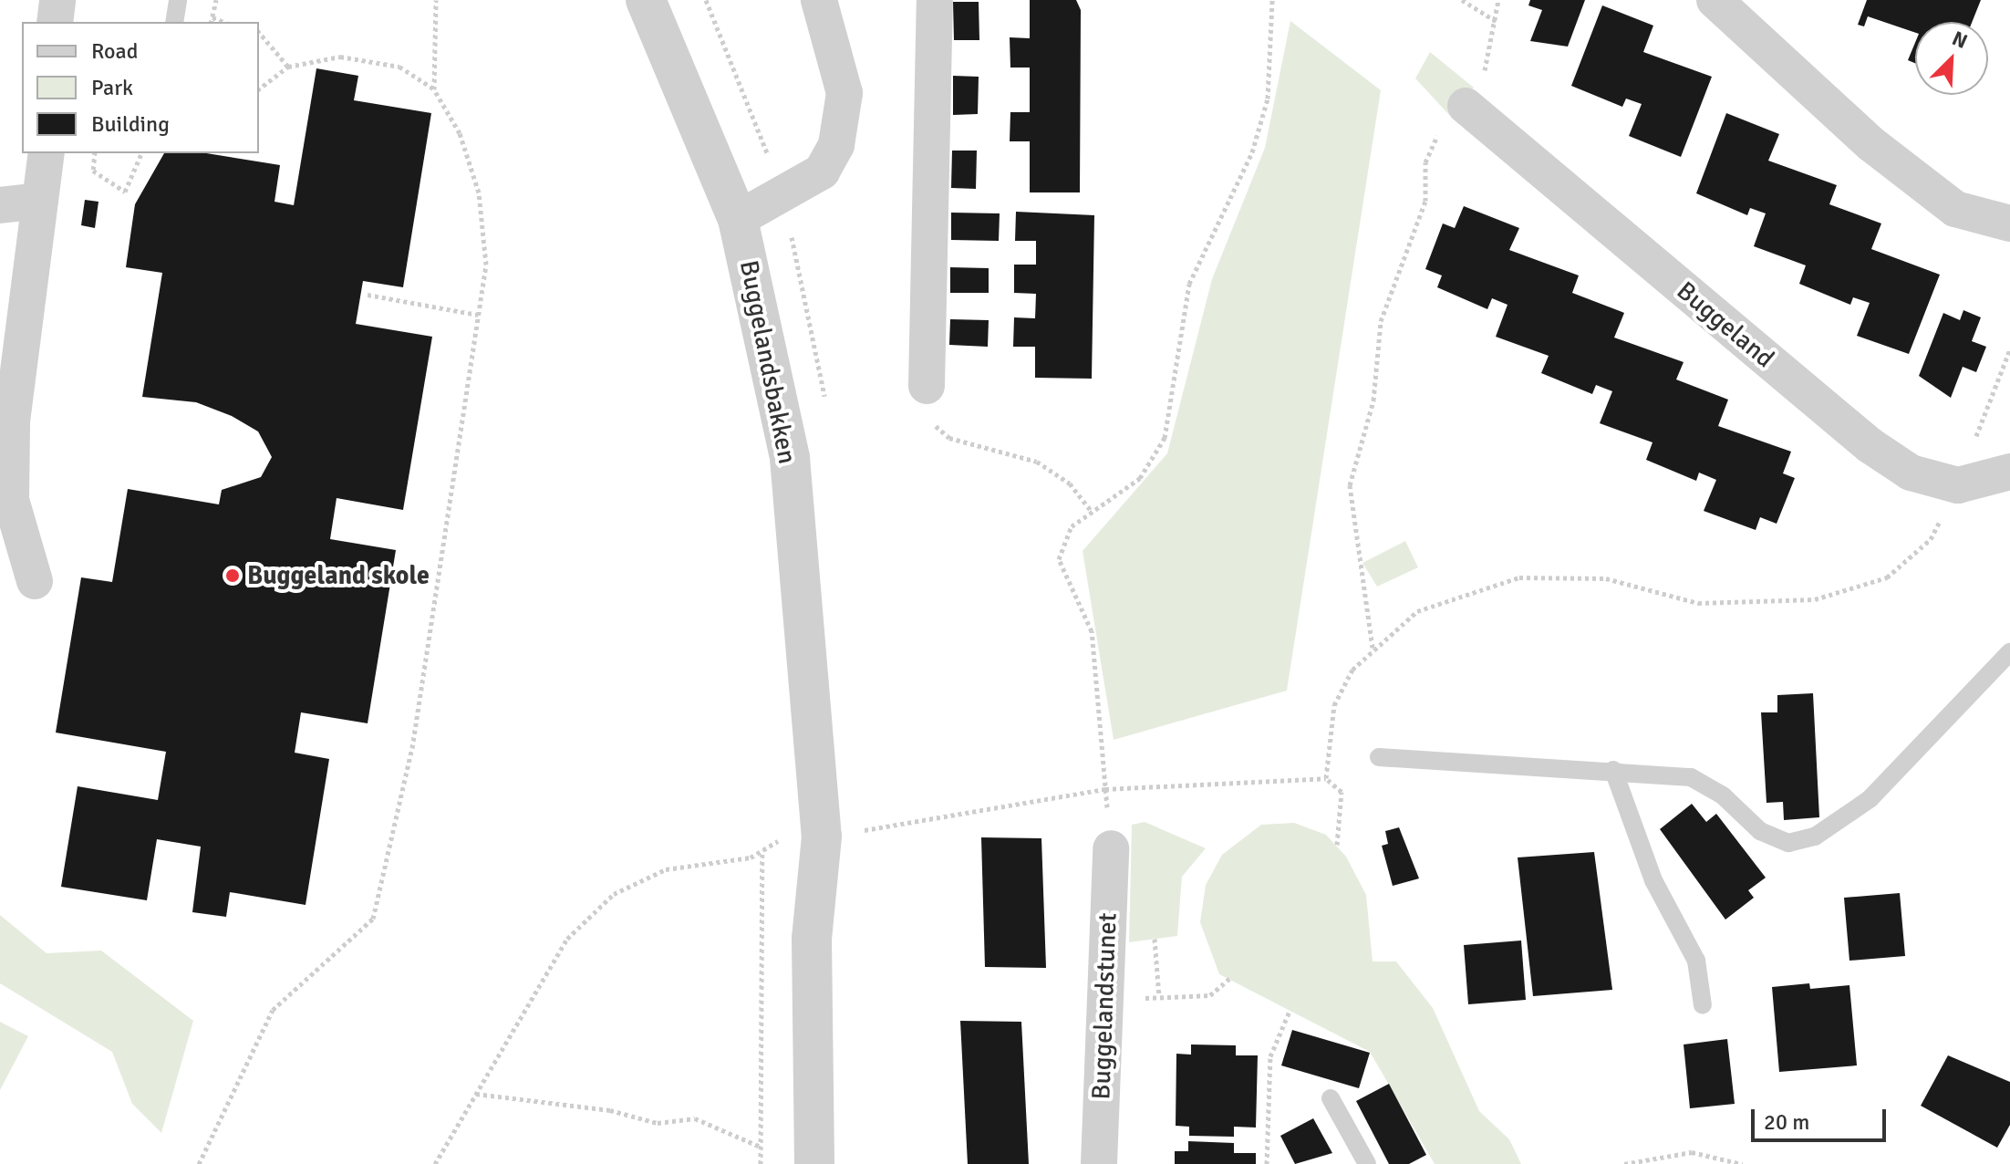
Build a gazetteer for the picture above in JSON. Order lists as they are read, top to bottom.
{
  "streets": {
    "street": ["Buggeland", "Buggelandsbakken", "Buggelandstunet"]
  },
  "places": ["Buggeland skole"],
  "legend": ["Road", "Park", "Building"],
  "scale_bar": "20 m",
  "north": "top right"
}
